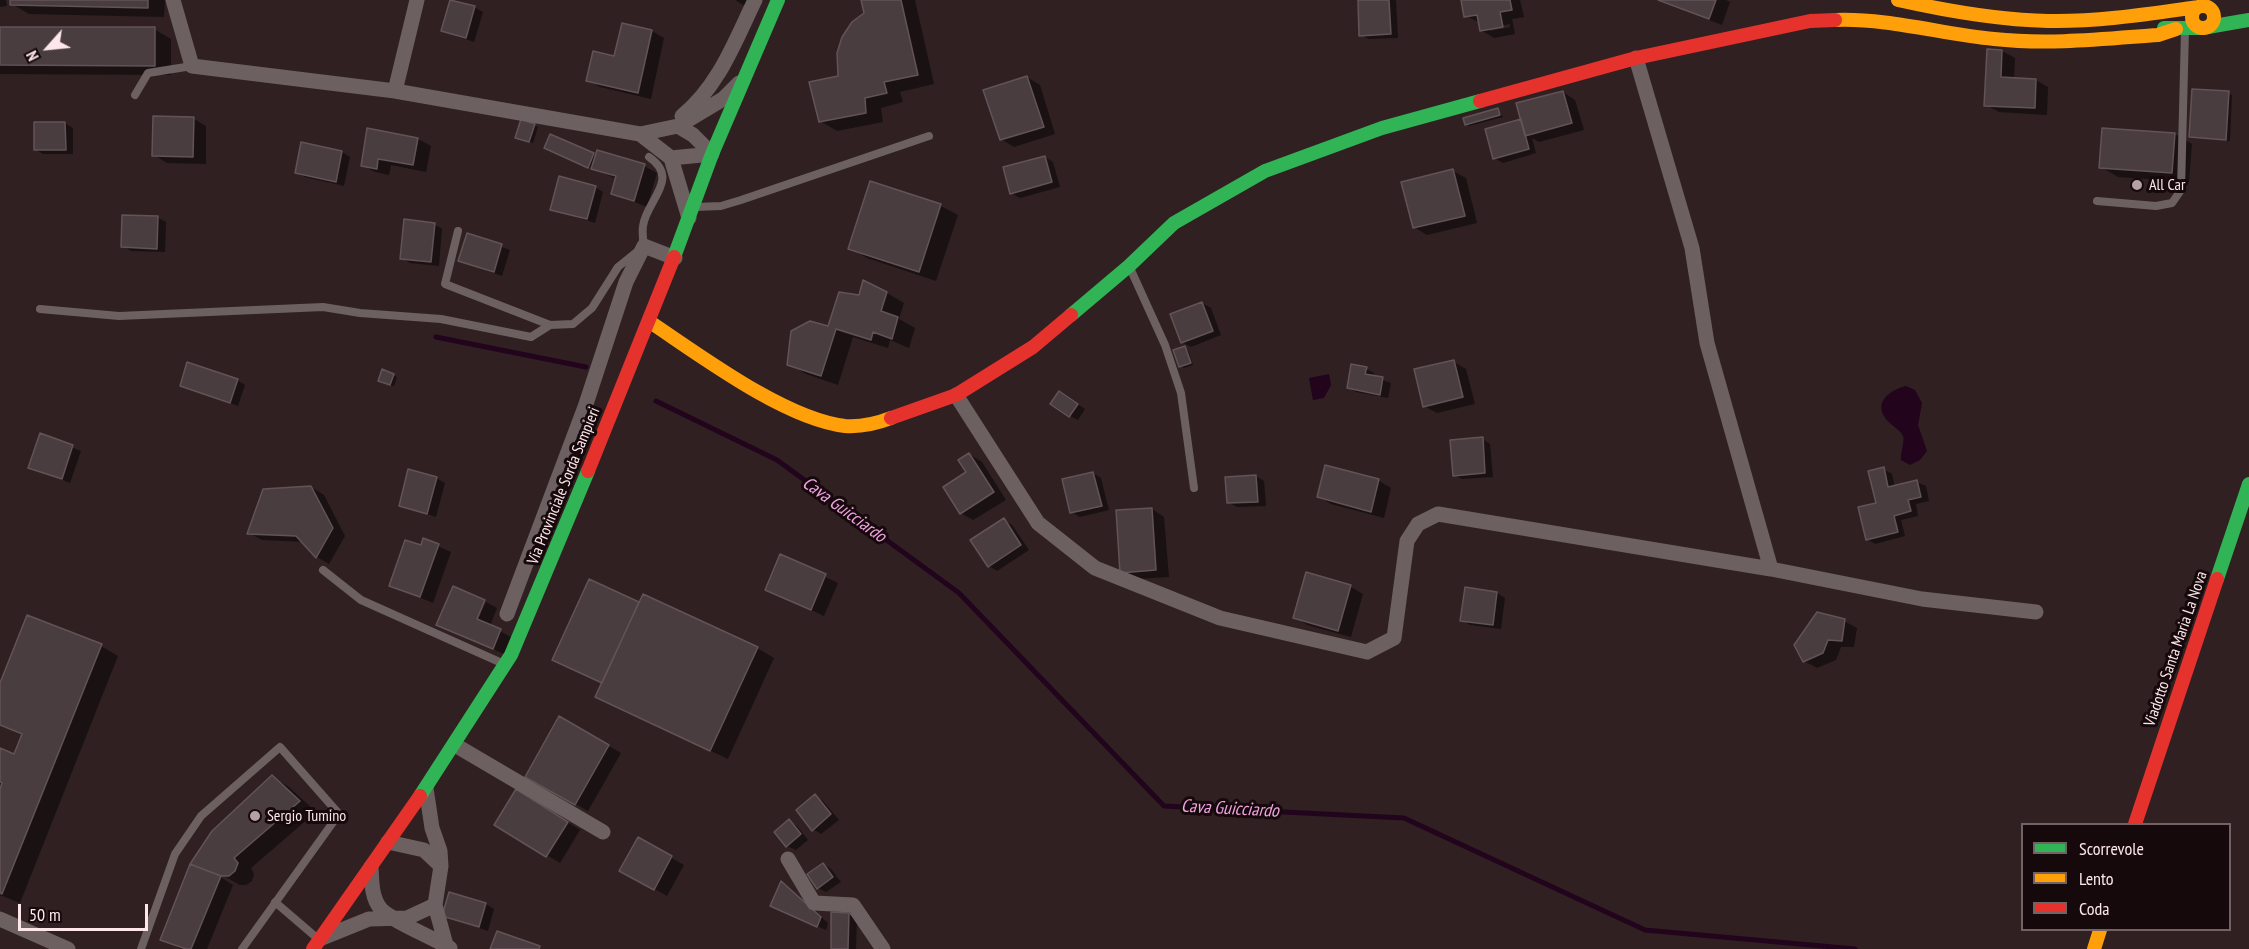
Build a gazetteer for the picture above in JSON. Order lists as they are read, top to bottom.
{
  "streets": {
    "street": ["Via Provinciale Sorda Sampieri", "Viadotto Santa Maria La Nova"]
  },
  "water": ["Cava Guicciardo"],
  "places": ["All Car", "Sergio Tumino"],
  "legend": ["Scorrevole", "Lento", "Coda"],
  "scale_bar": "50 m",
  "north": "bottom left"
}
